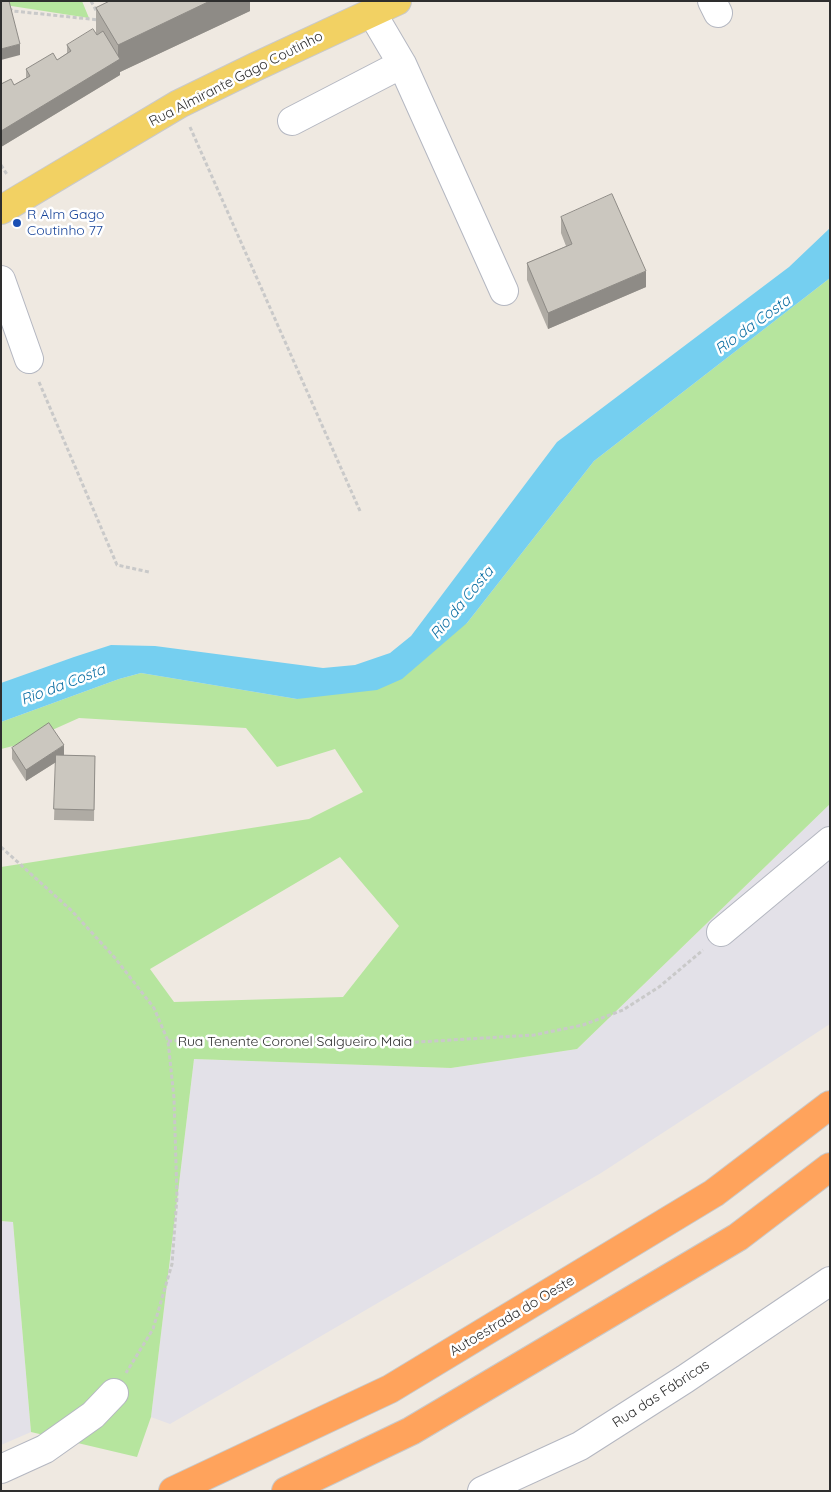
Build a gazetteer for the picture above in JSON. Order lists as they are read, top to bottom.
{
  "streets": {
    "highway": ["Autoestrada do Oeste"],
    "main road": ["Rua Almirante Gago Coutinho"],
    "street": ["Rua das Fábricas"],
    "path": ["Rua Tenente Coronel Salgueiro Maia"]
  },
  "water": ["Rio da Costa"],
  "places": ["R Alm Gago Coutinho 77"]
}
